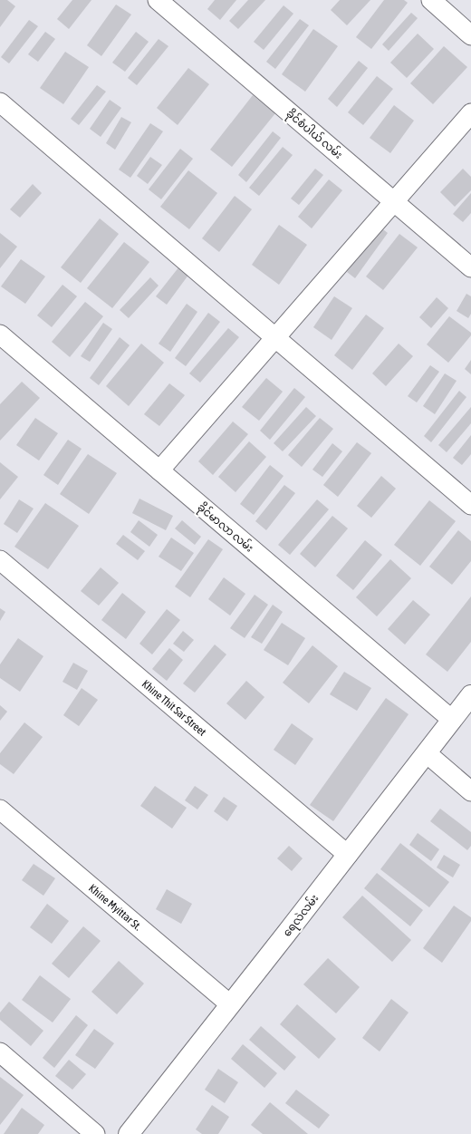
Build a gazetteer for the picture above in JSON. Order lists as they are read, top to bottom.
{
  "streets": {
    "main road": ["ရေလဲလမ်း"],
    "street": [
      "ခိုင်စံပါယ် လမ်း",
      "ခိုင်မာလာ လမ်း",
      "Khine Thit Sar Street",
      "Khine Myittar St."
    ]
  },
  "crossings": [
    ["ခိုင်မာလာ လမ်း", "ရေလဲလမ်း"],
    ["Khine Thit Sar Street", "ရေလဲလမ်း"],
    ["Khine Myittar St.", "ရေလဲလမ်း"]
  ]
}
